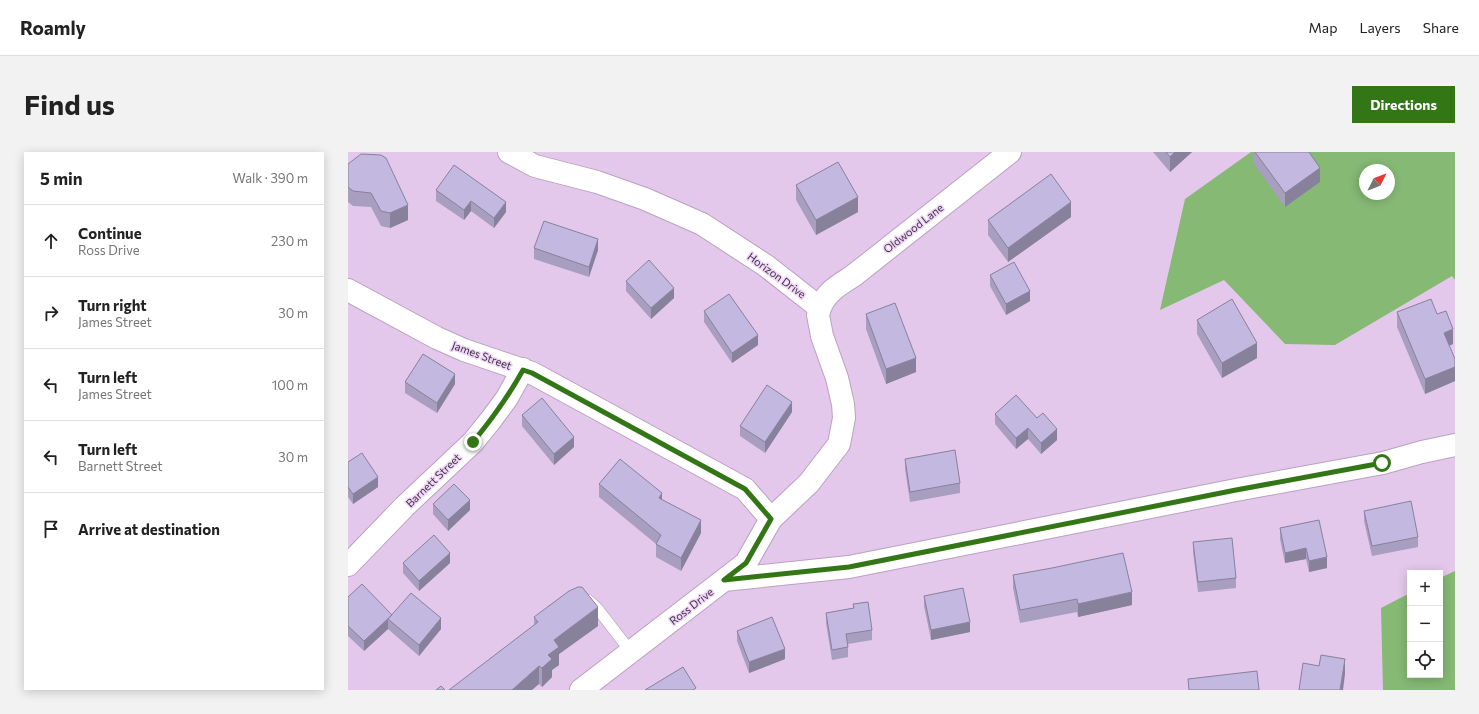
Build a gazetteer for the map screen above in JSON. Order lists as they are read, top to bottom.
{
  "streets": {
    "street": [
      "Oldwood Lane",
      "Horizon Drive",
      "James Street",
      "Barnett Street",
      "Ross Drive"
    ]
  },
  "crossings": [
    ["Oldwood Lane", "Horizon Drive"],
    ["James Street", "Barnett Street"]
  ],
  "north": "top right",
  "page": {
    "header": "Roamly",
    "nav": ["Map", "Layers", "Share"],
    "buttons": "Directions",
    "title": "Find us",
    "heading": ["5 min", "Walk · 390 m"],
    "list": [
      ["Continue", "Ross Drive", "230 m"],
      ["Turn right", "James Street", "30 m"],
      ["Turn left", "James Street", "100 m"],
      ["Turn left", "Barnett Street", "30 m"],
      "Arrive at destination"
    ],
    "map_buttons": ["+", "−"]
  }
}
